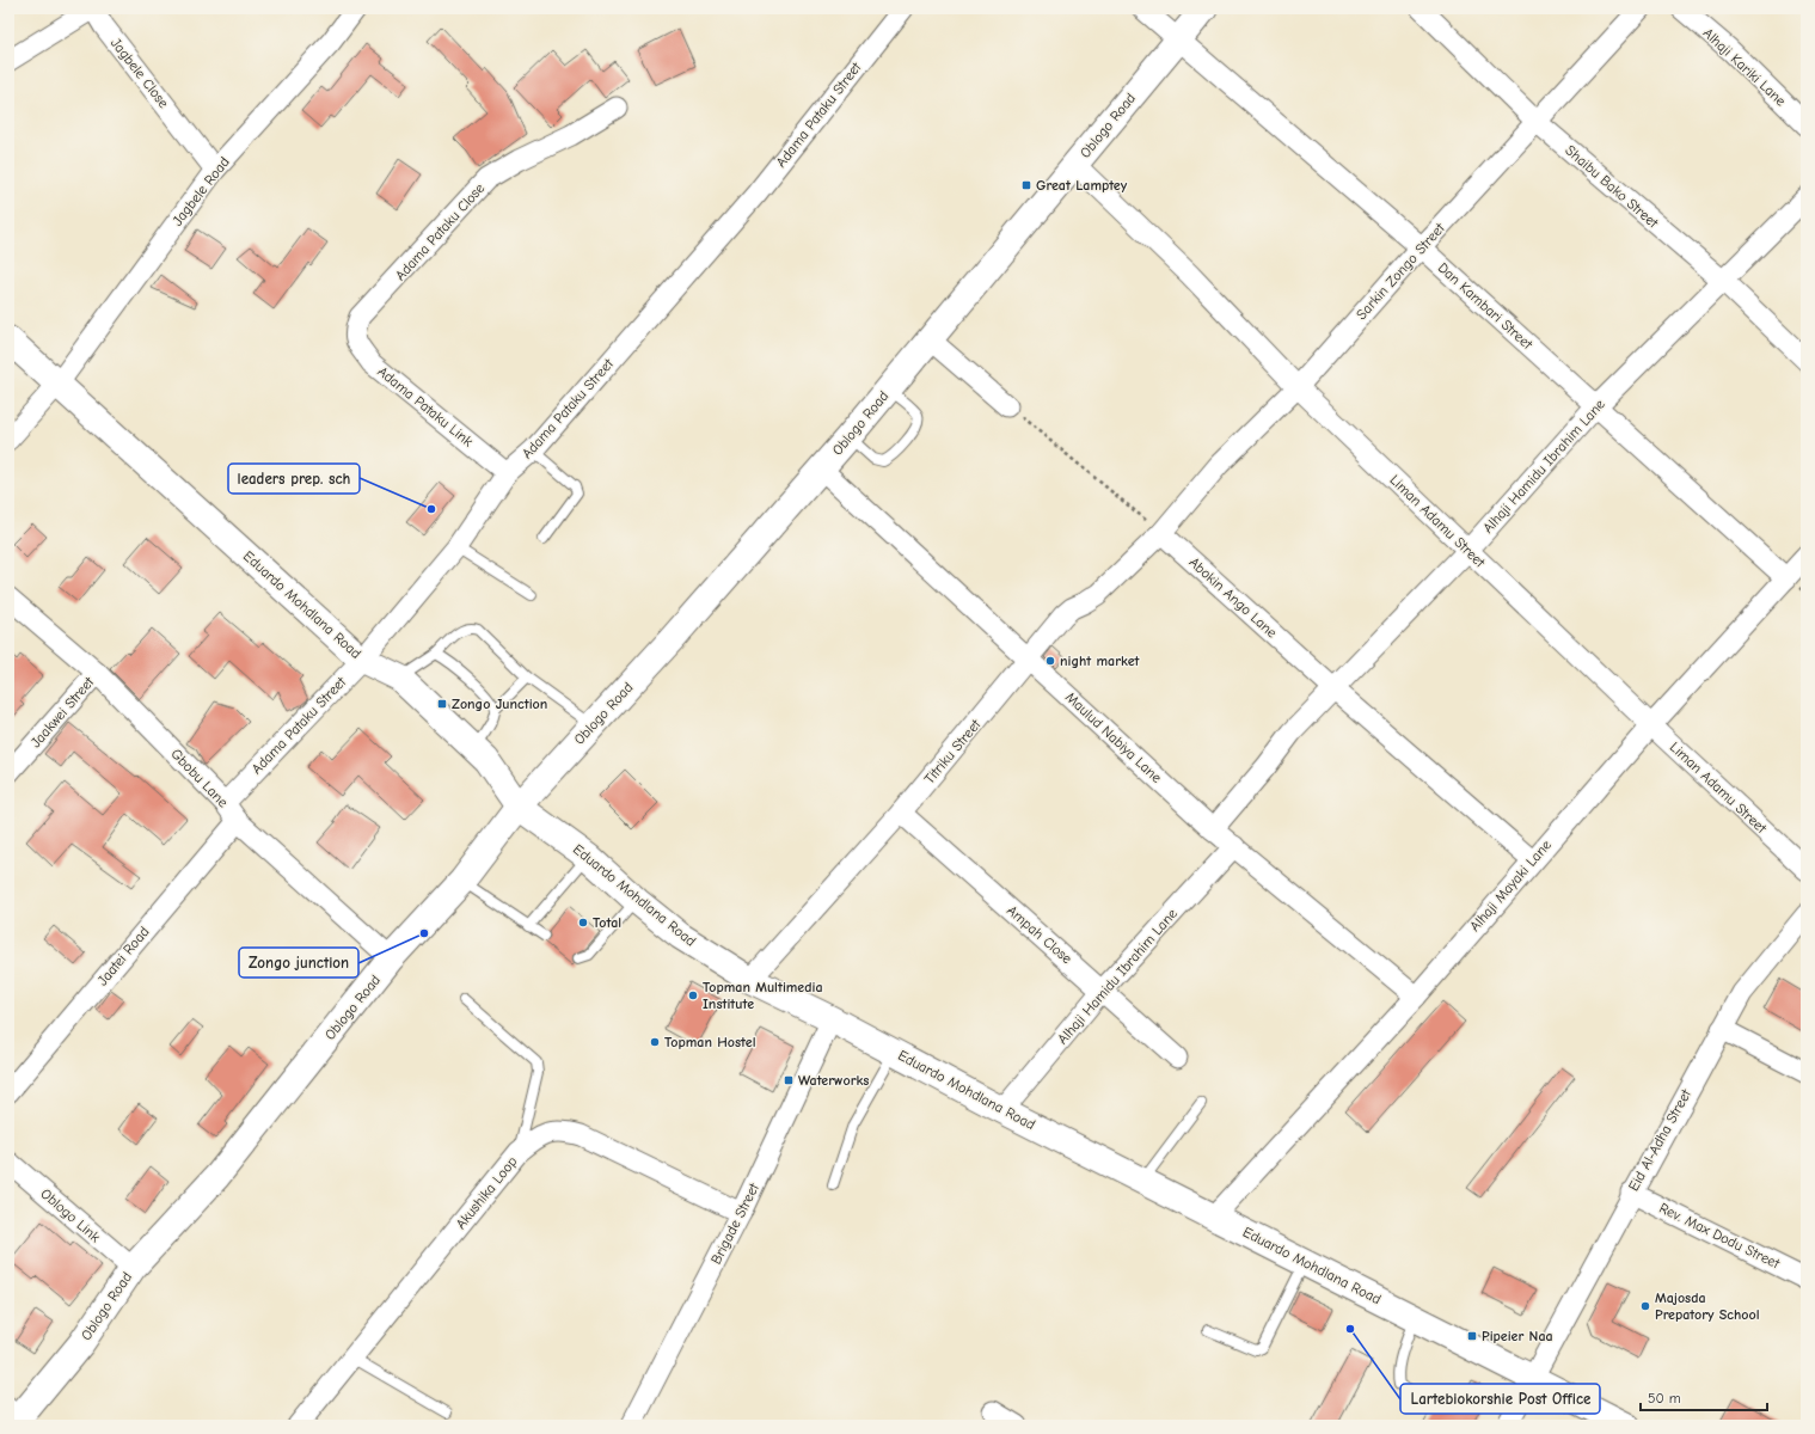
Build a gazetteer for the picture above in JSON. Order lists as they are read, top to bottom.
{
  "streets": {
    "main road": ["Oblogo Road", "Eduardo Mohdlana Road"],
    "street": [
      "Alhaji Kariki Lane",
      "Jagbele Close",
      "Adama Pataku Street",
      "Shaibu Bako Street",
      "Jagbele Road",
      "Adama Pataku Close",
      "Sarkin Zongo Street",
      "Dan Kambari Street",
      "Adama Pataku Link",
      "Alhaji Hamidu Ibrahim Lane",
      "Liman Adamu Street",
      "Abokin Ango Lane",
      "Jaakwei Street",
      "Maulud Nabiya Lane",
      "Titriku Street",
      "Gbobu Lane",
      "Alhaji Mayaki Lane",
      "Ampah Close",
      "Jaatei Road",
      "Eid Al-Adha Street",
      "Akushika Loop",
      "Oblogo Link",
      "Brigade Street",
      "Rev. Max Dodu Street"
    ]
  },
  "crossings": [
    ["Jagbele Close", "Jagbele Road"],
    ["Adama Pataku Street", "Adama Pataku Link"],
    ["Adama Pataku Street", "Eduardo Mohdlana Road"],
    ["Adama Pataku Street", "Gbobu Lane"],
    ["Oblogo Road", "Dan Kambari Street"],
    ["Oblogo Road", "Liman Adamu Street"],
    ["Oblogo Road", "Eduardo Mohdlana Road"],
    ["Oblogo Road", "Maulud Nabiya Lane"],
    ["Oblogo Road", "Gbobu Lane"],
    ["Oblogo Road", "Oblogo Link"],
    ["Shaibu Bako Street", "Sarkin Zongo Street"],
    ["Shaibu Bako Street", "Alhaji Hamidu Ibrahim Lane"],
    ["Jagbele Road", "Eduardo Mohdlana Road"],
    ["Adama Pataku Close", "Adama Pataku Link"],
    ["Sarkin Zongo Street", "Dan Kambari Street"],
    ["Sarkin Zongo Street", "Liman Adamu Street"],
    ["Sarkin Zongo Street", "Abokin Ango Lane"],
    ["Sarkin Zongo Street", "Titriku Street"],
    ["Dan Kambari Street", "Alhaji Hamidu Ibrahim Lane"],
    ["Dan Kambari Street", "Alhaji Mayaki Lane"],
    ["Alhaji Hamidu Ibrahim Lane", "Liman Adamu Street"],
    ["Alhaji Hamidu Ibrahim Lane", "Abokin Ango Lane"],
    ["Alhaji Hamidu Ibrahim Lane", "Eduardo Mohdlana Road"],
    ["Alhaji Hamidu Ibrahim Lane", "Maulud Nabiya Lane"],
    ["Alhaji Hamidu Ibrahim Lane", "Ampah Close"],
    ["Liman Adamu Street", "Alhaji Mayaki Lane"],
    ["Abokin Ango Lane", "Titriku Street"],
    ["Abokin Ango Lane", "Alhaji Mayaki Lane"],
    ["Eduardo Mohdlana Road", "Titriku Street"],
    ["Eduardo Mohdlana Road", "Alhaji Mayaki Lane"],
    ["Eduardo Mohdlana Road", "Eid Al-Adha Street"],
    ["Eduardo Mohdlana Road", "Brigade Street"],
    ["Jaakwei Street", "Gbobu Lane"],
    ["Maulud Nabiya Lane", "Titriku Street"],
    ["Maulud Nabiya Lane", "Alhaji Mayaki Lane"],
    ["Titriku Street", "Ampah Close"],
    ["Gbobu Lane", "Jaatei Road"],
    ["Eid Al-Adha Street", "Rev. Max Dodu Street"],
    ["Akushika Loop", "Brigade Street"]
  ],
  "places": {
    "transit": [
      "Great Lamptey",
      "Zongo Junction",
      "Waterworks",
      "Pipeier Naa"
    ],
    "other": [
      "leaders prep. sch",
      "night market",
      "Total",
      "Zongo junction",
      "Topman Multimedia Institute",
      "Topman Hostel",
      "Majosda Prepatory School",
      "Lartebiokorshie Post Office"
    ]
  },
  "scale_bar": "50 m"
}
